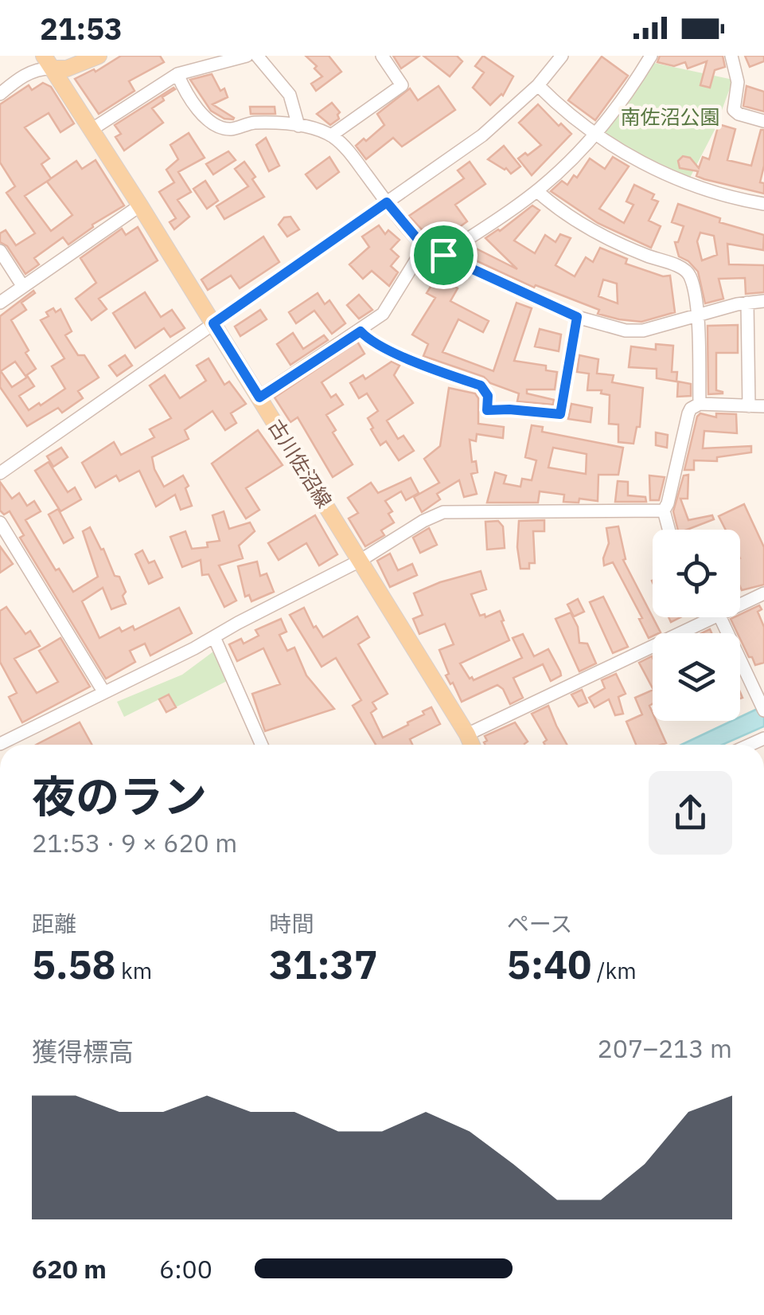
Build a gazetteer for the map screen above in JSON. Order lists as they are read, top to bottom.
{
  "streets": {
    "main road": ["古川佐沼線"]
  },
  "parks": ["南佐沼公園"],
  "page": {
    "status": "21:53",
    "heading": ["夜のラン", "21:53 · 9 × 620 m"],
    "stats": [
      ["距離", "5.58 km"],
      ["時間", "31:37"],
      ["ペース", "5:40 /km"]
    ],
    "chart": ["獲得標高", "207–213 m"],
    "list": [
      {
        "name": "620 m",
        "note": "6:00"
      }
    ]
  }
}
